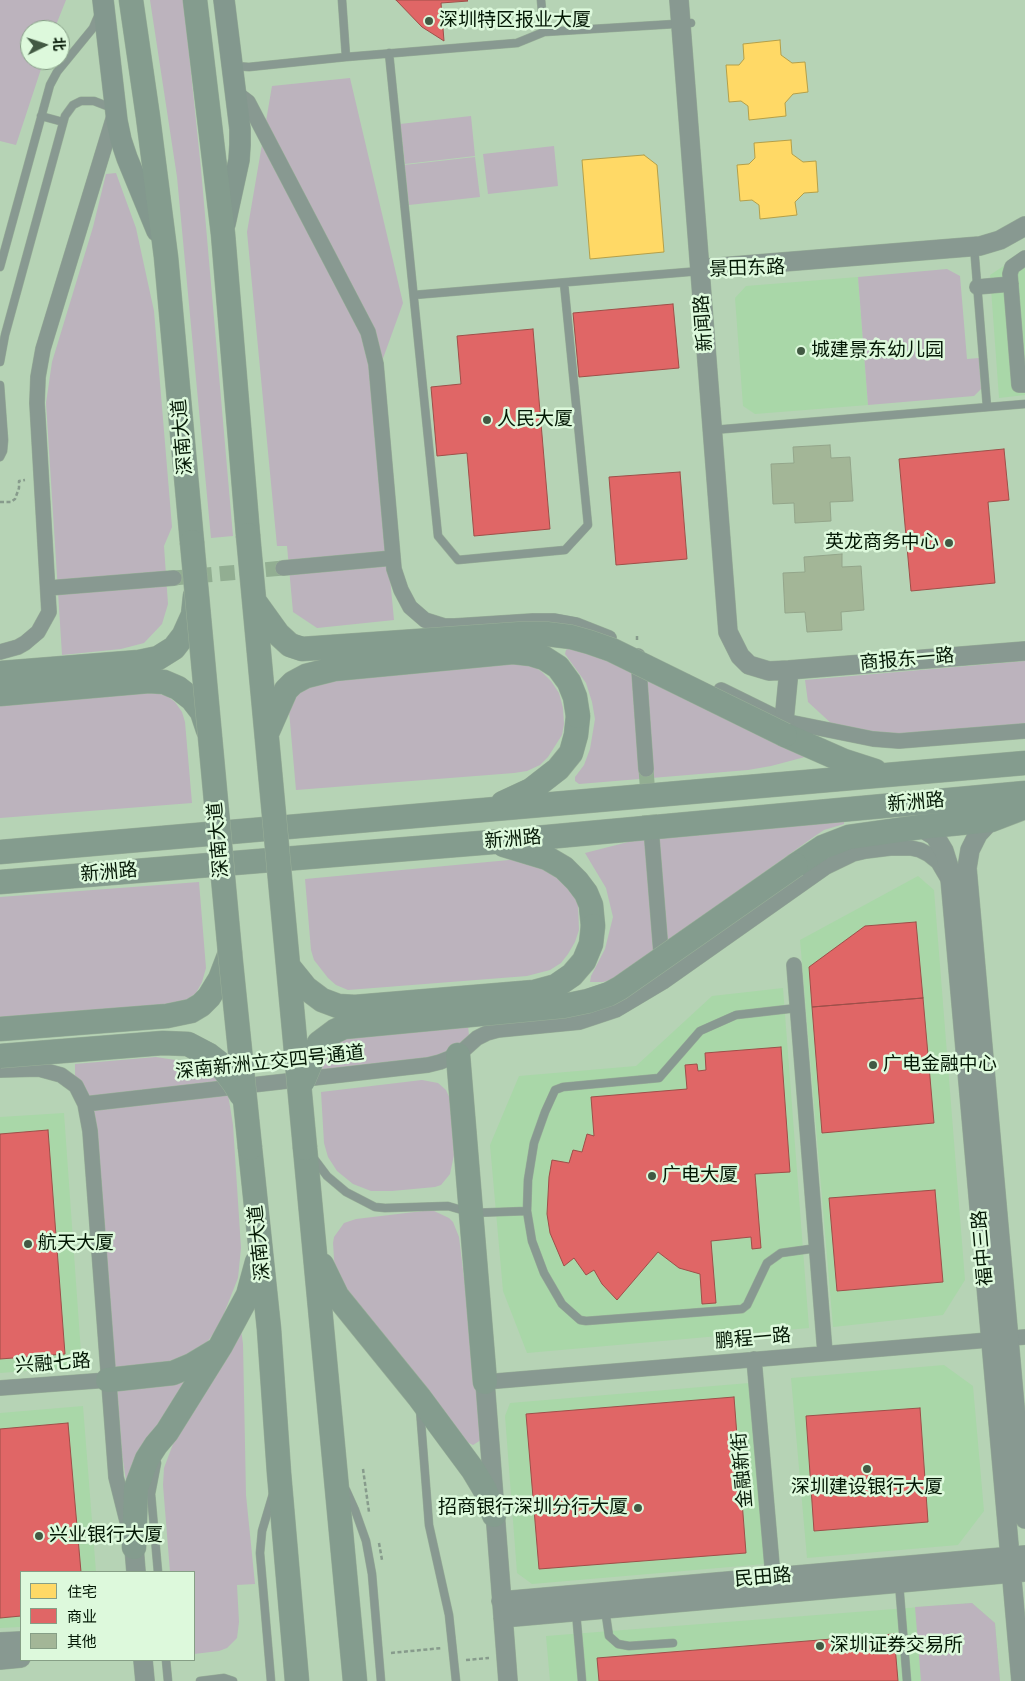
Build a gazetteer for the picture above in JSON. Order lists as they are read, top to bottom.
{
  "streets": {
    "main road": ["深南大道", "新洲路"],
    "street": [
      "景田东路",
      "新闻路",
      "商报东一路",
      "深南新洲立交四号通道",
      "福中三路",
      "鹏程一路",
      "兴融七路",
      "金融新街",
      "民田路"
    ]
  },
  "crossings": [
    ["景田东路", "新闻路"],
    ["新闻路", "商报东一路"],
    ["福中三路", "鹏程一路"],
    ["福中三路", "民田路"],
    ["鹏程一路", "金融新街"],
    ["金融新街", "民田路"]
  ],
  "places": [
    "深圳特区报业大厦",
    "城建景东幼儿园",
    "人民大厦",
    "英龙商务中心",
    "广电金融中心",
    "广电大厦",
    "航天大厦",
    "深圳建设银行大厦",
    "招商银行深圳分行大厦",
    "兴业银行大厦",
    "深圳证券交易所"
  ],
  "legend": ["住宅", "商业", "其他"],
  "north": "right"
}
